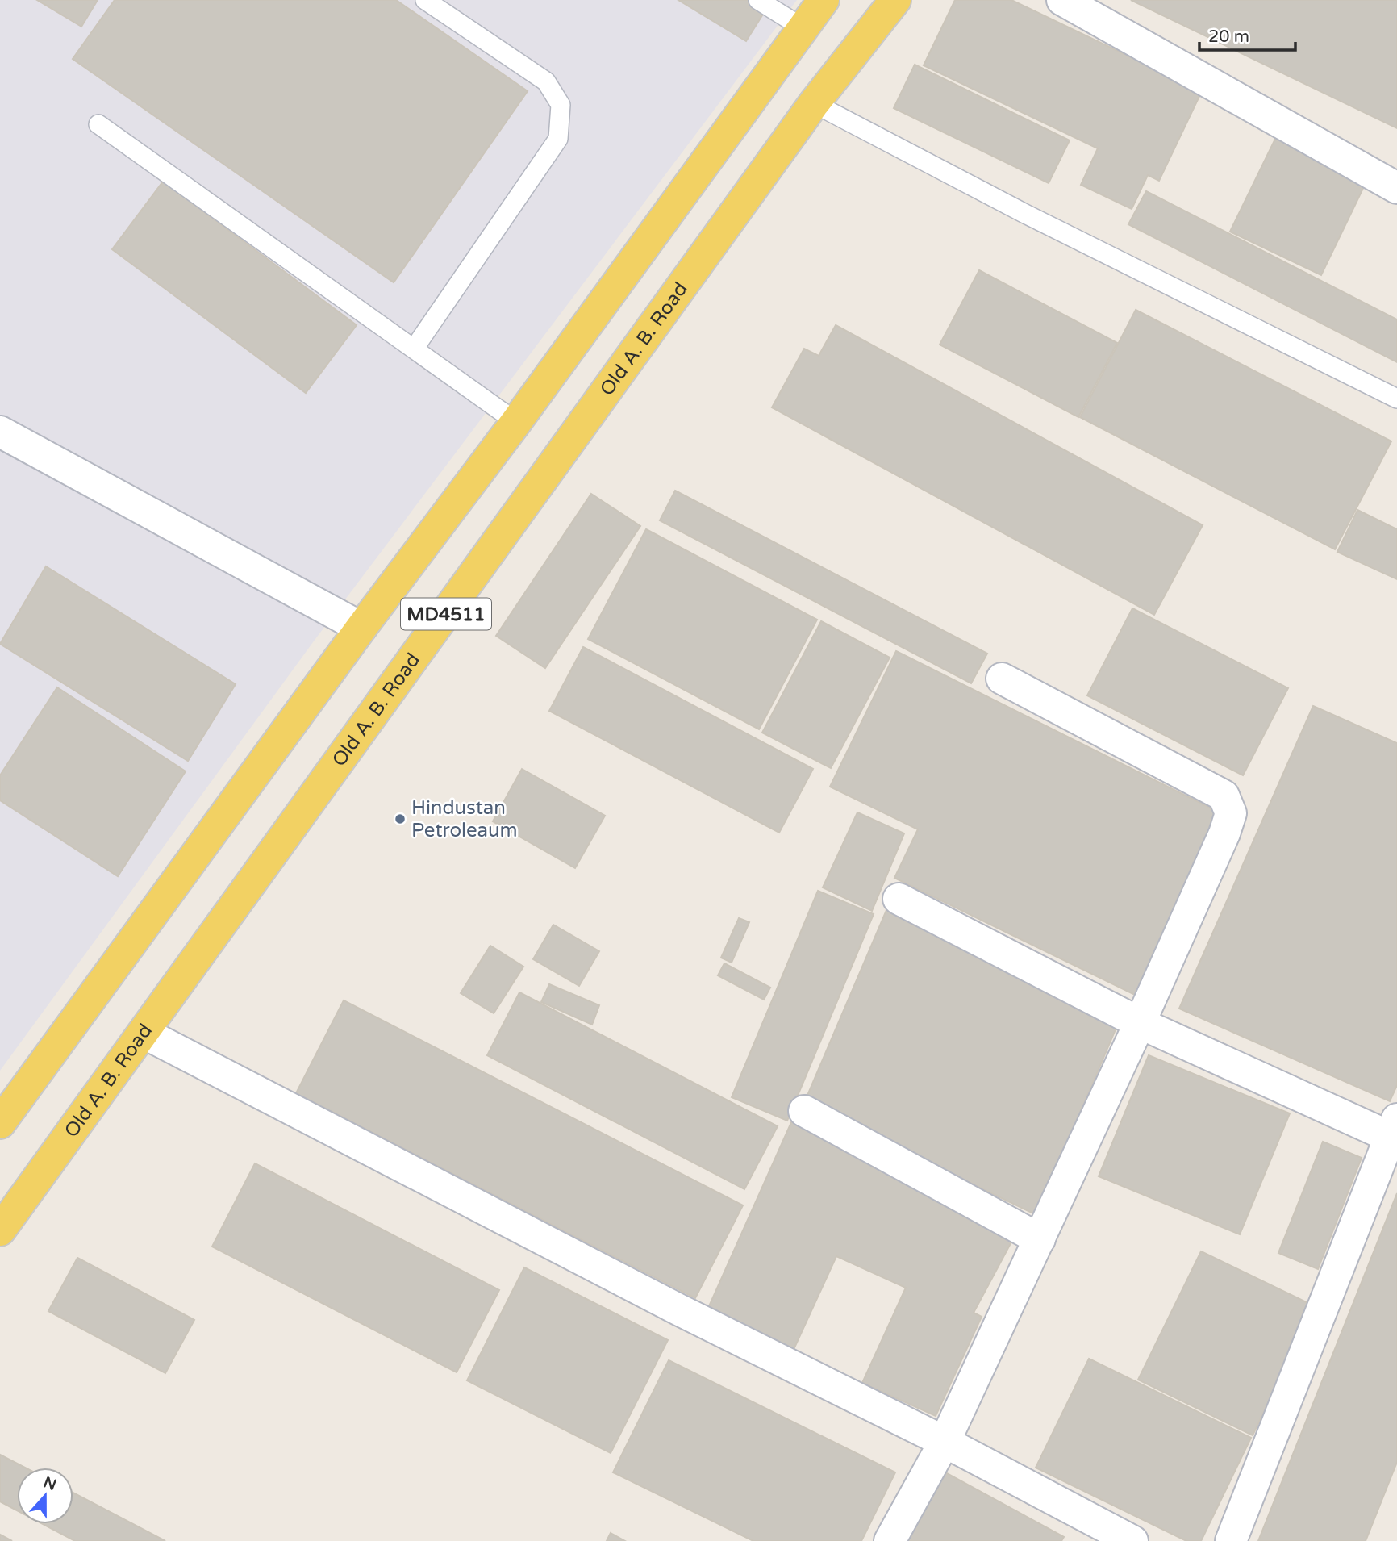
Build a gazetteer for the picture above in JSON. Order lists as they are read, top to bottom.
{
  "streets": {
    "main road": ["Old A. B. Road", "MD4511"]
  },
  "places": ["Hindustan Petroleaum"],
  "scale_bar": "20 m",
  "north": "top"
}
